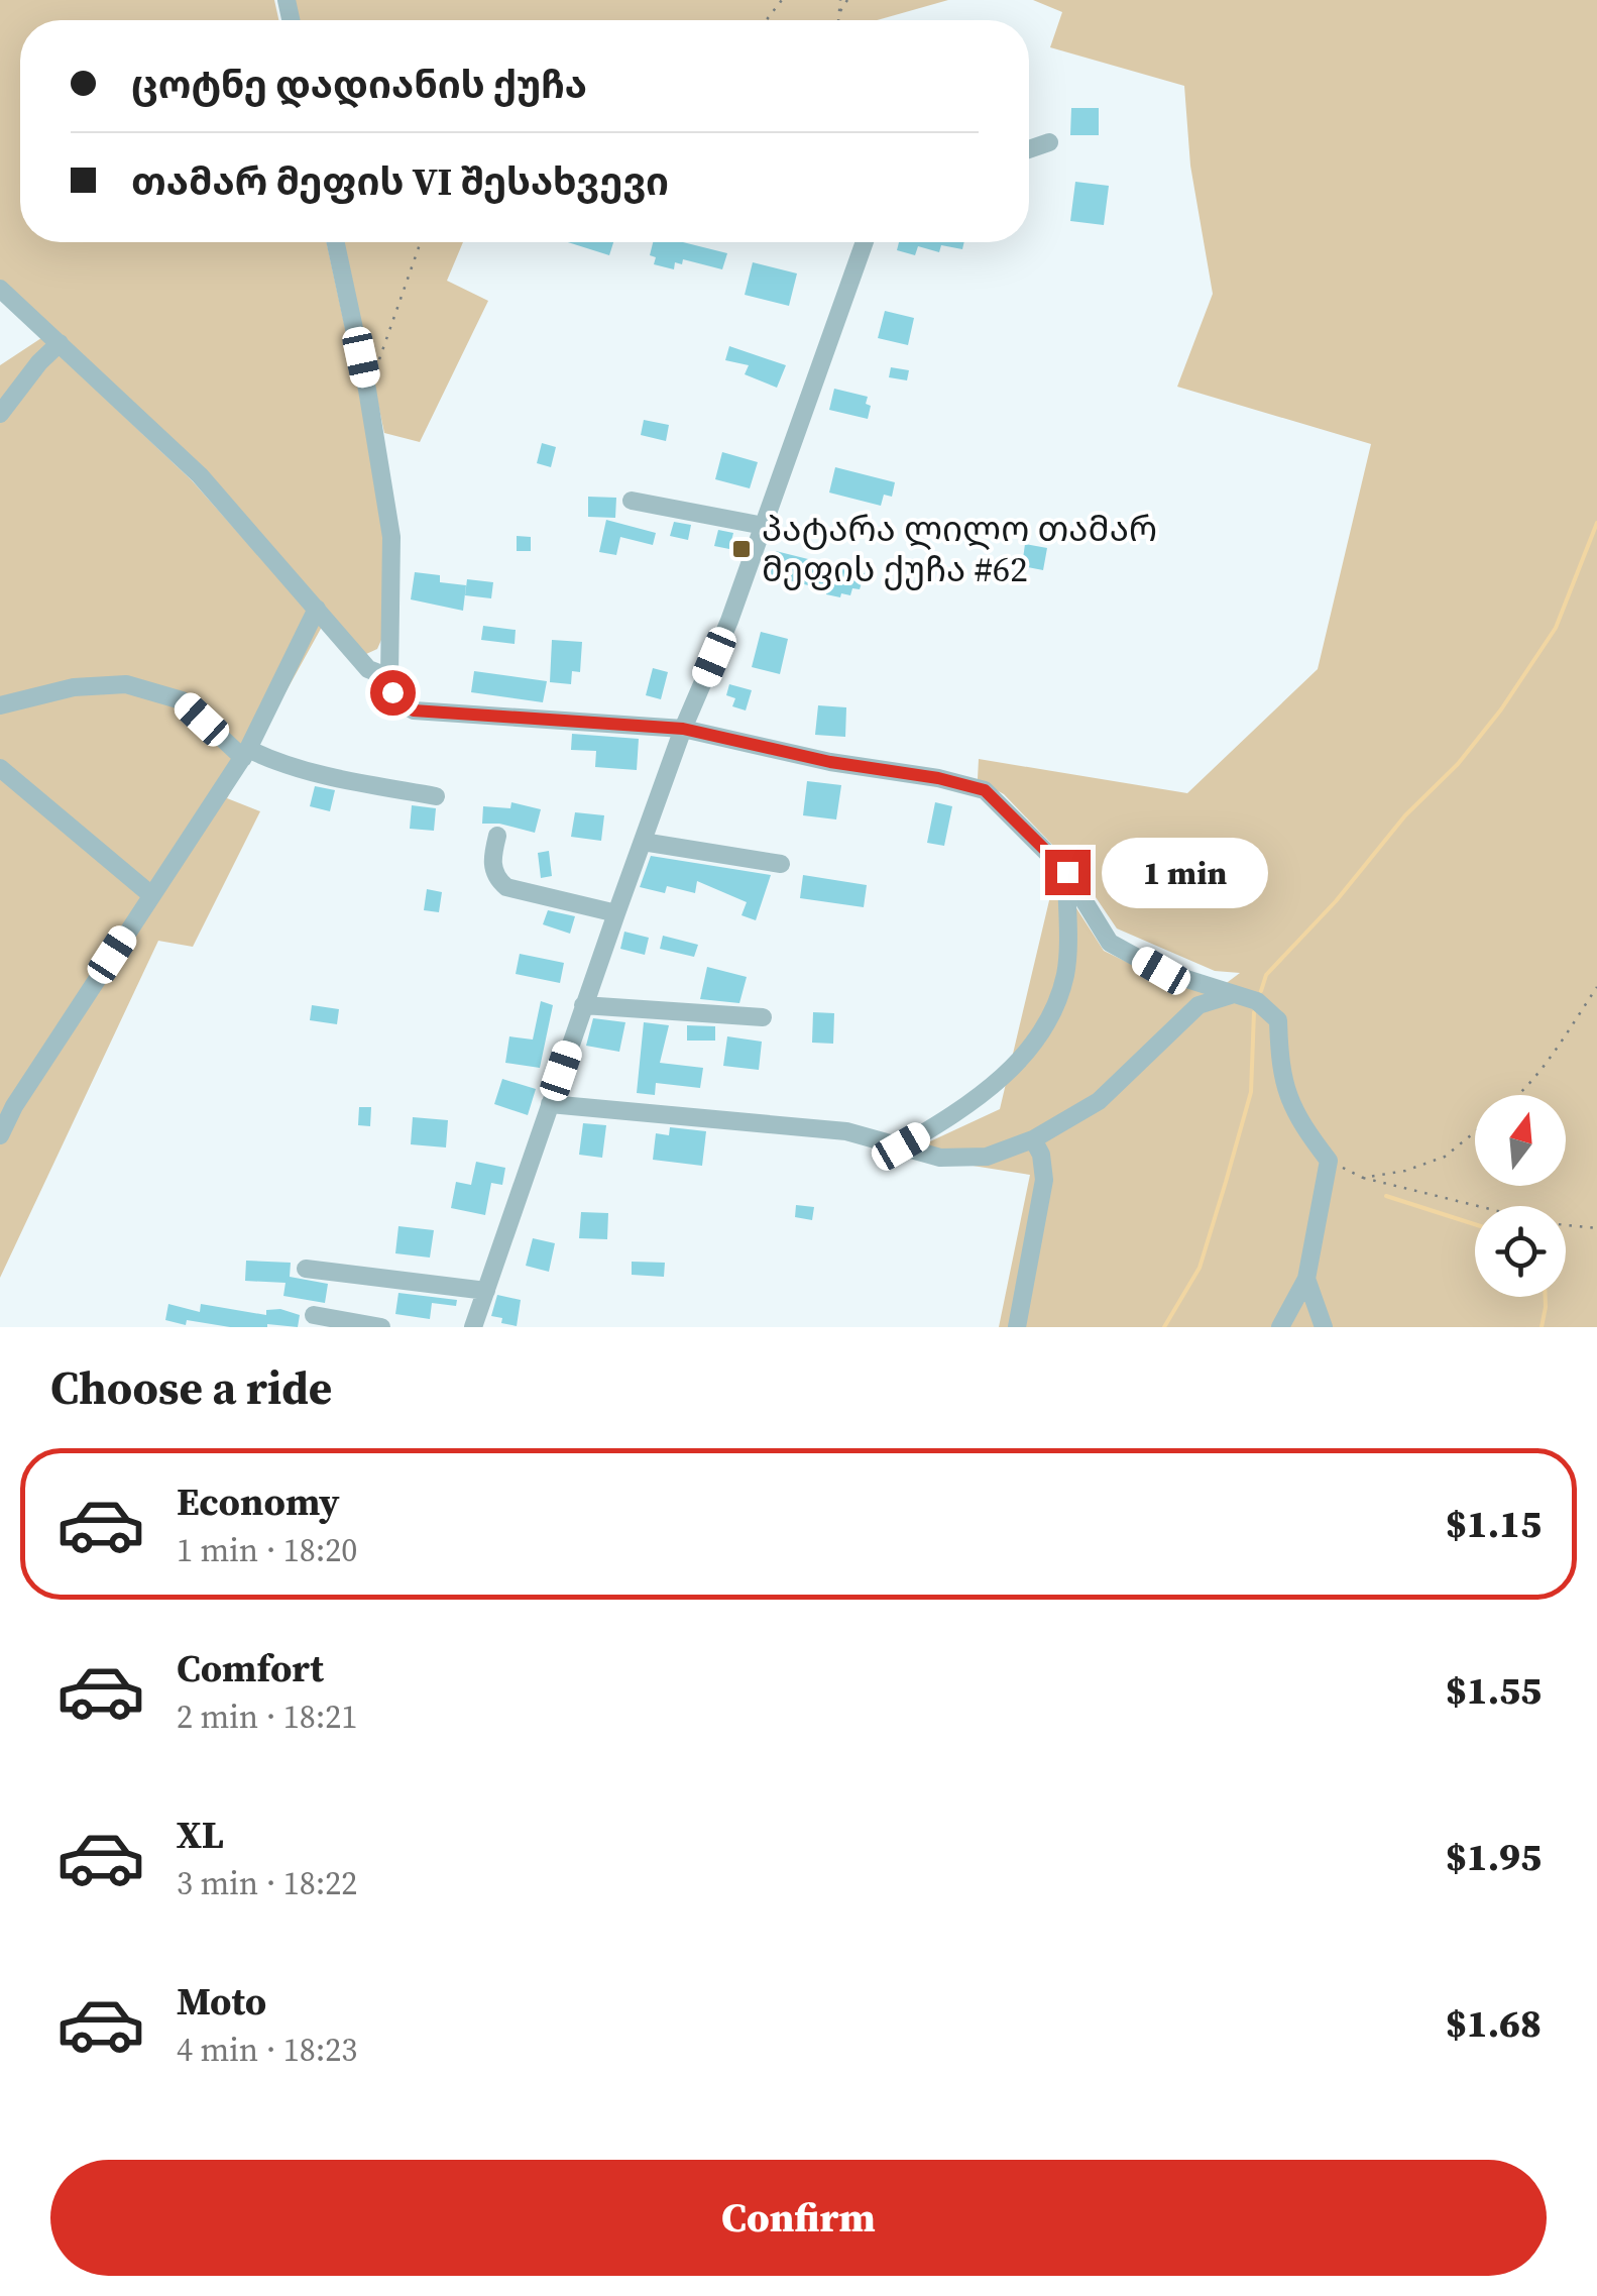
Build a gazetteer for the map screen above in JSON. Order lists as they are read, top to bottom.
{
  "places": {
    "transit": ["პატარა ლილო თამარ მეფის ქუჩა #62"]
  },
  "north": "top",
  "page": {
    "banner": ["ცოტნე დადიანის ქუჩა", "თამარ მეფის VI შესახვევი"],
    "bubble": "1 min",
    "heading": "Choose a ride",
    "list": [
      {
        "name": "Economy",
        "note": "1 min · 18:20",
        "value": "$1.15"
      },
      {
        "name": "Comfort",
        "note": "2 min · 18:21",
        "value": "$1.55"
      },
      {
        "name": "XL",
        "note": "3 min · 18:22",
        "value": "$1.95"
      },
      {
        "name": "Moto",
        "note": "4 min · 18:23",
        "value": "$1.68"
      }
    ],
    "buttons": "Confirm"
  }
}
